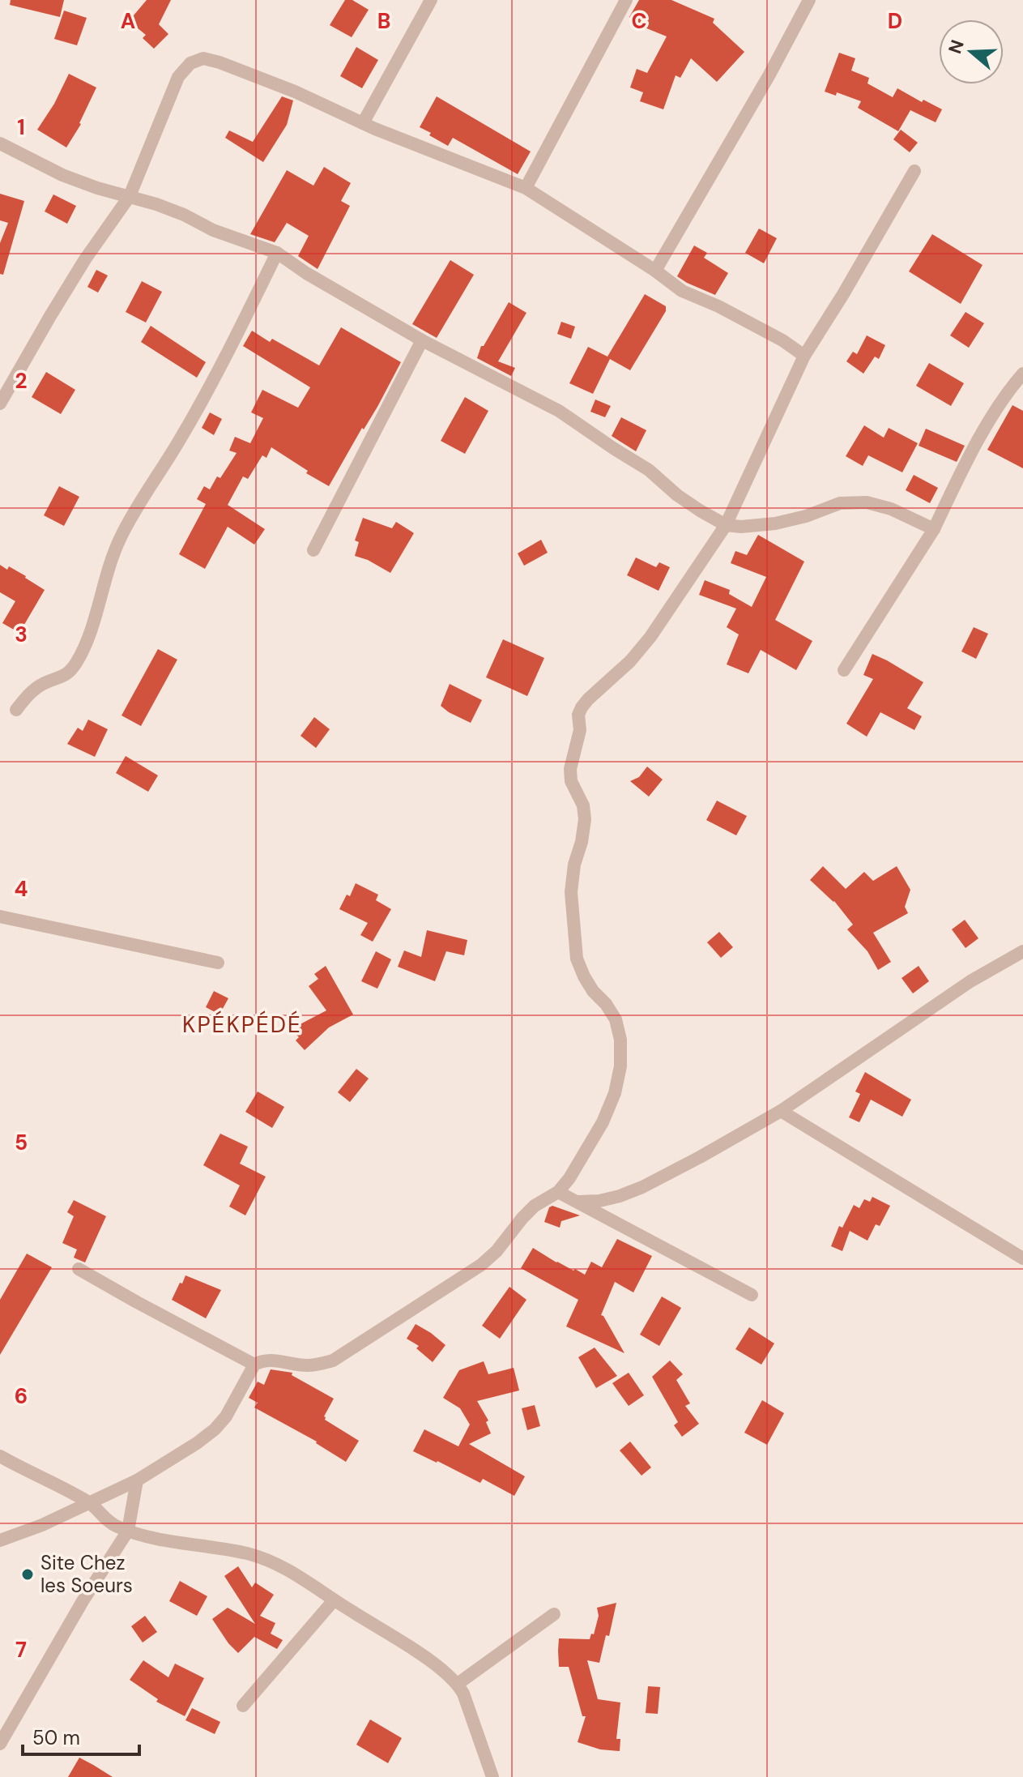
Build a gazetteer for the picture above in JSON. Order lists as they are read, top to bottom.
{
  "districts": ["KPÉKPÉDÉ"],
  "places": ["Site Chez les Soeurs"],
  "scale_bar": "50 m",
  "north": "left",
  "grid": {
    "columns": [
      "A",
      "B",
      "C",
      "D"
    ],
    "rows": [
      "1",
      "2",
      "3",
      "4",
      "5",
      "6",
      "7"
    ]
  }
}
